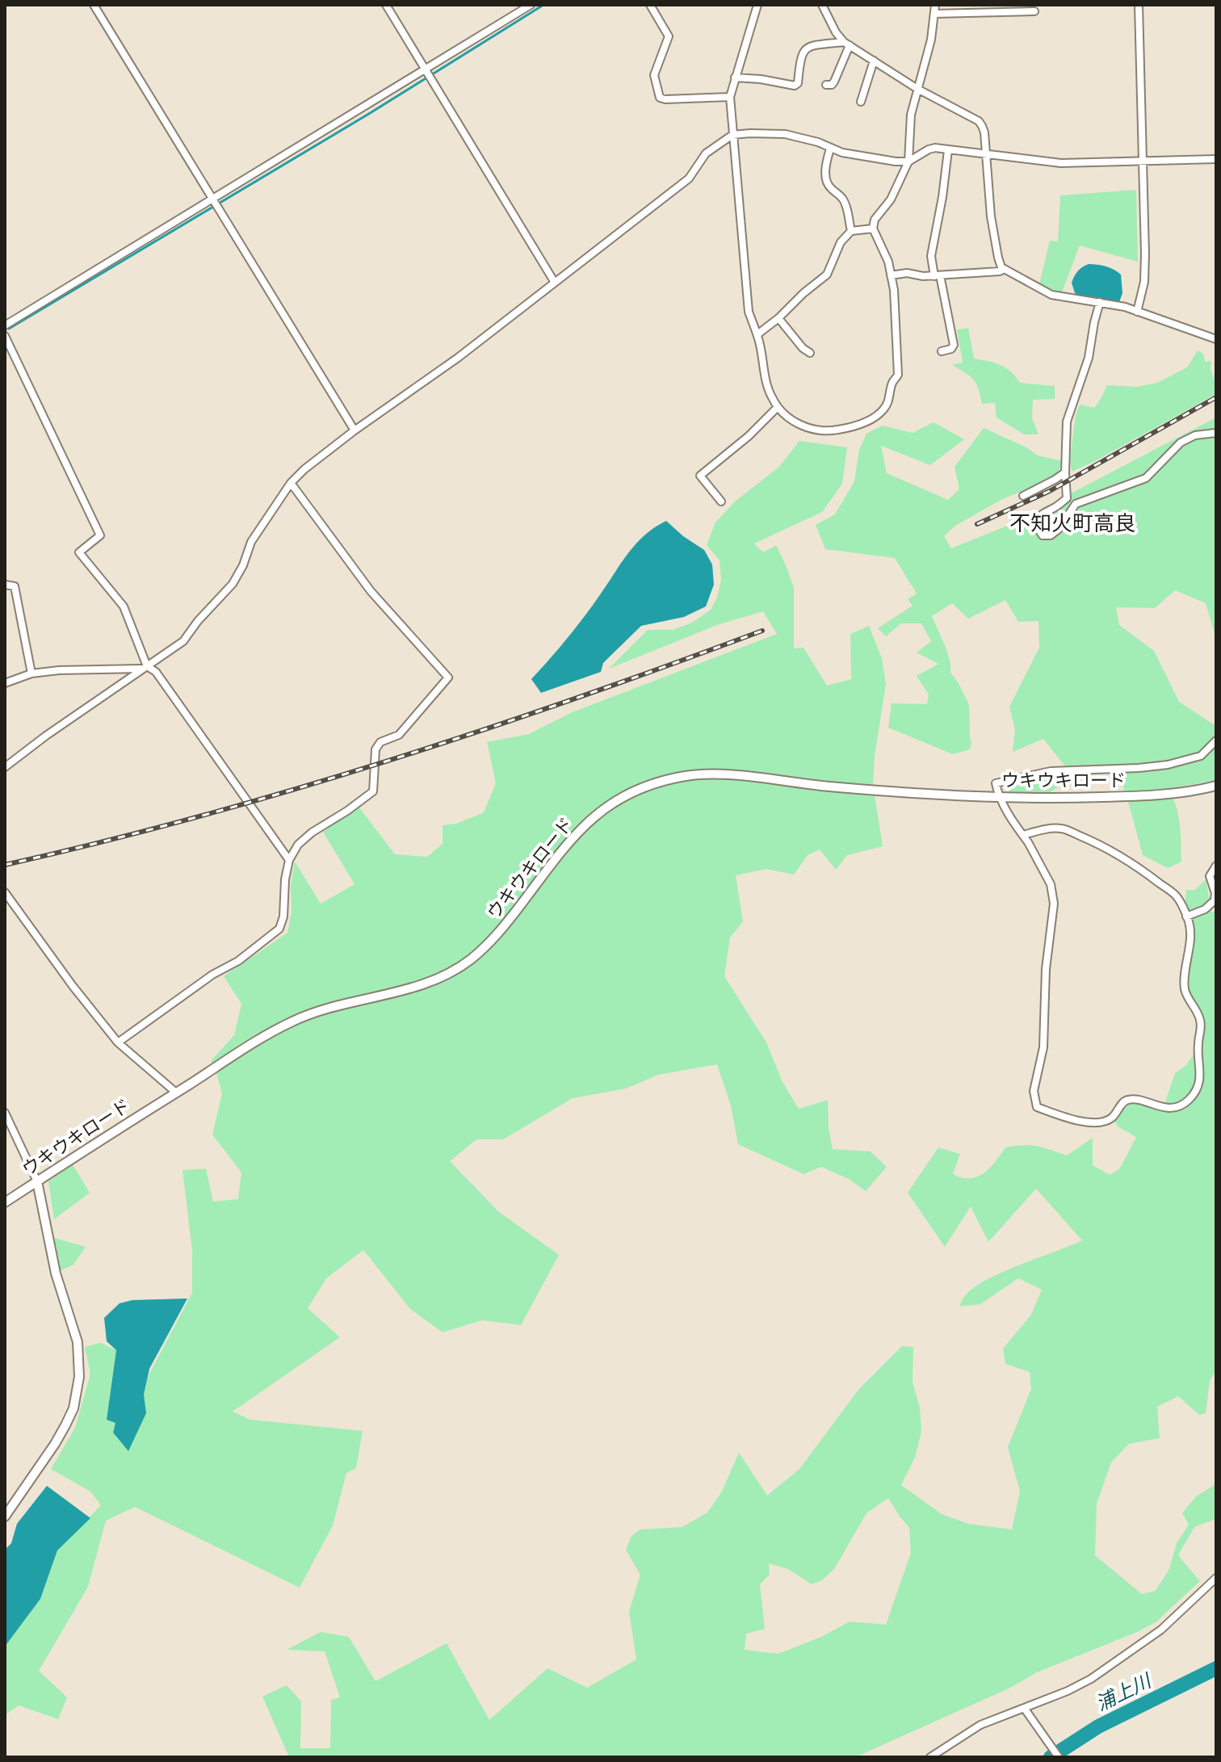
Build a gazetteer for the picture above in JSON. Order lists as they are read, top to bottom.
{
  "streets": {
    "street": ["ウキウキロード"]
  },
  "districts": ["不知火町高良"],
  "water": ["浦上川"]
}
